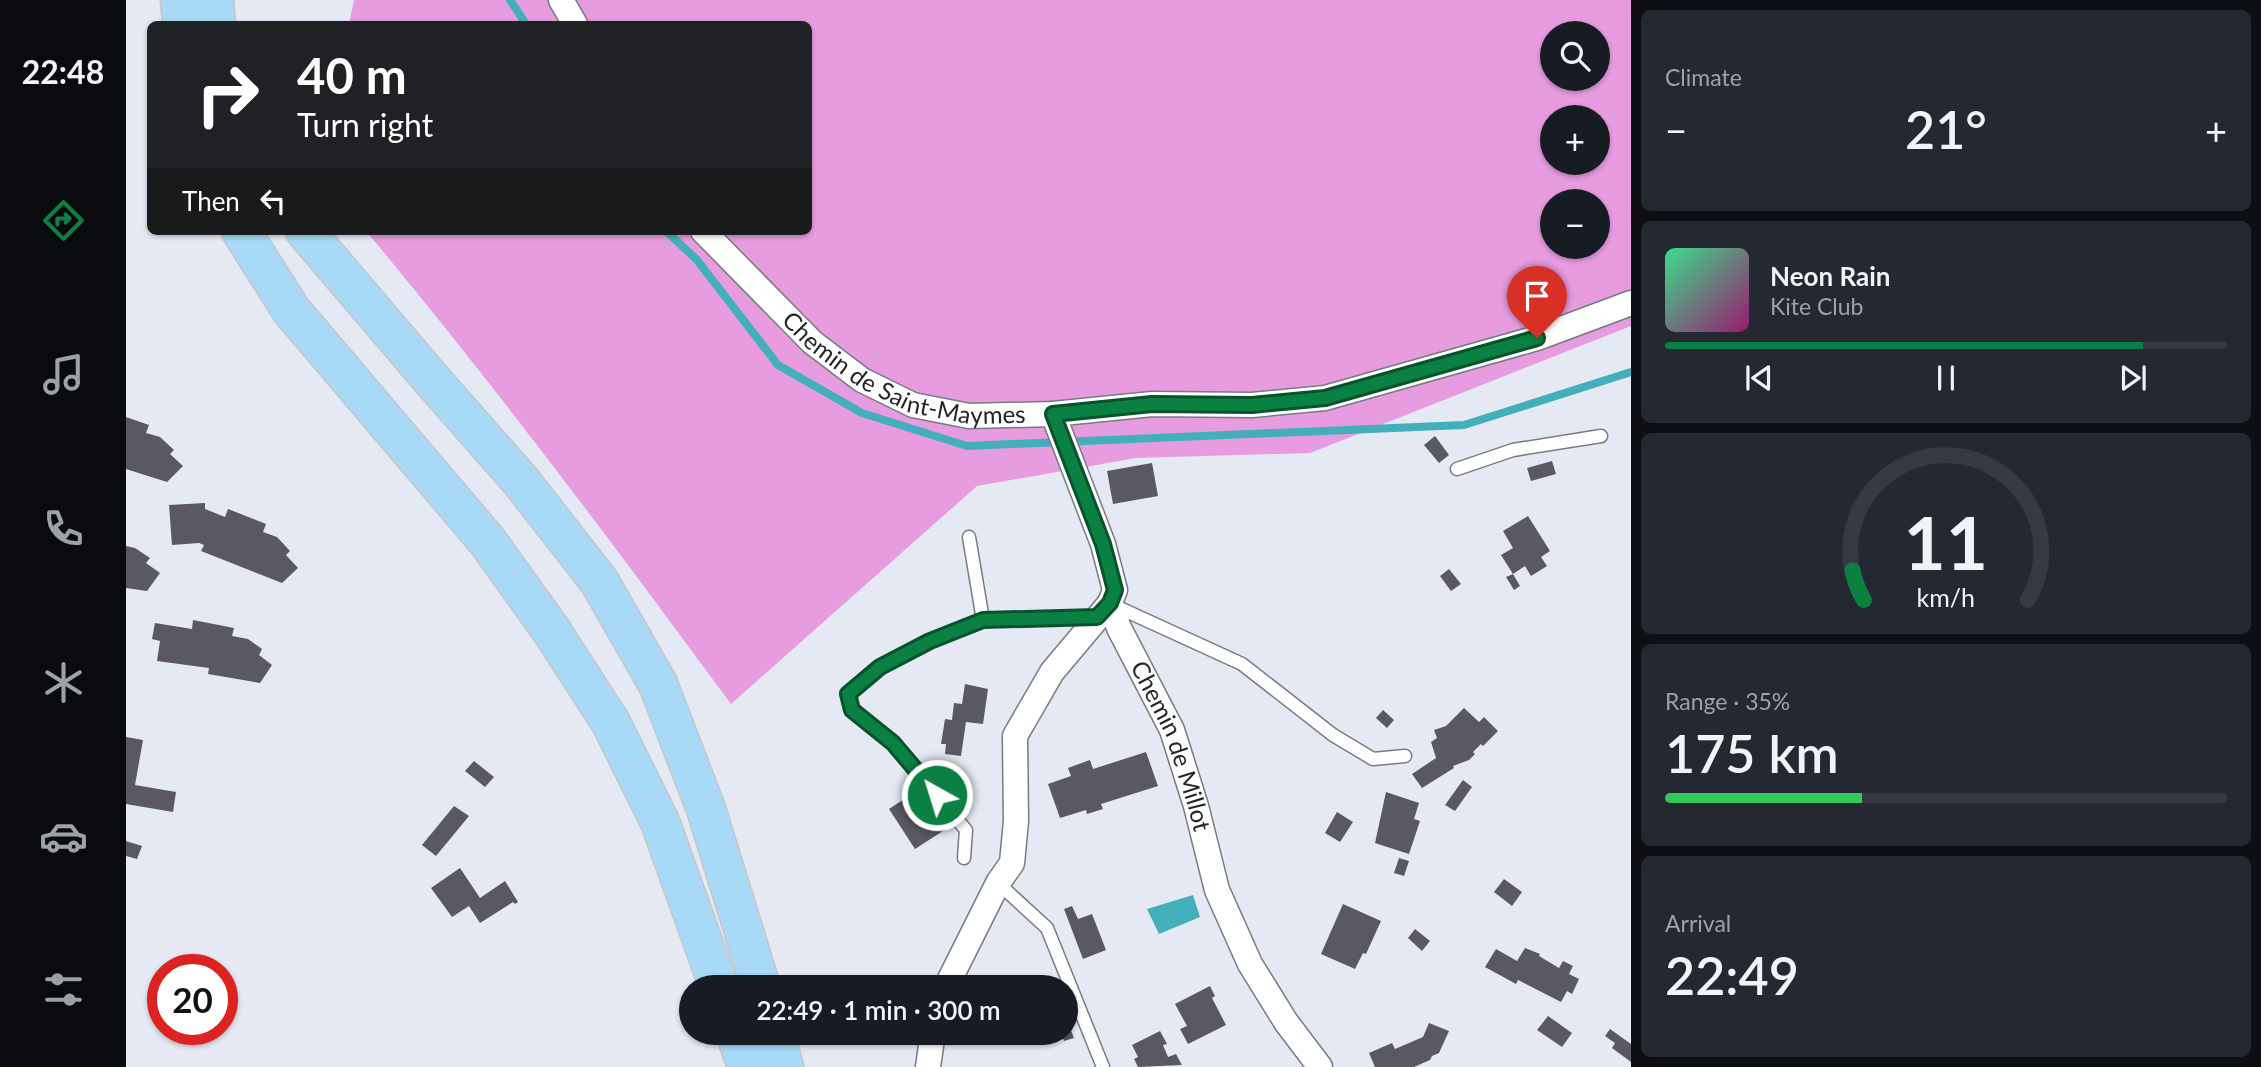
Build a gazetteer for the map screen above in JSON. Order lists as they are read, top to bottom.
{
  "streets": {
    "street": ["Chemin de Saint-Maymes", "Chemin de Millot"]
  },
  "crossings": [
    ["Chemin de Saint-Maymes", "Chemin de Millot"]
  ],
  "page": {
    "tabs": "22:48",
    "tile": [
      "Climate",
      ["Range · 35%", "175 km"],
      ["Arrival", "22:49"]
    ],
    "map_buttons": ["+", "−"],
    "turn": ["40 m", "Turn right"],
    "heat": ["−", "21°", "+"],
    "then": "Then",
    "song": ["Neon Rain", "Kite Club"],
    "limit": "20",
    "trip": "22:49 · 1 min · 300 m",
    "gauge": ["11", "km/h"]
  }
}
